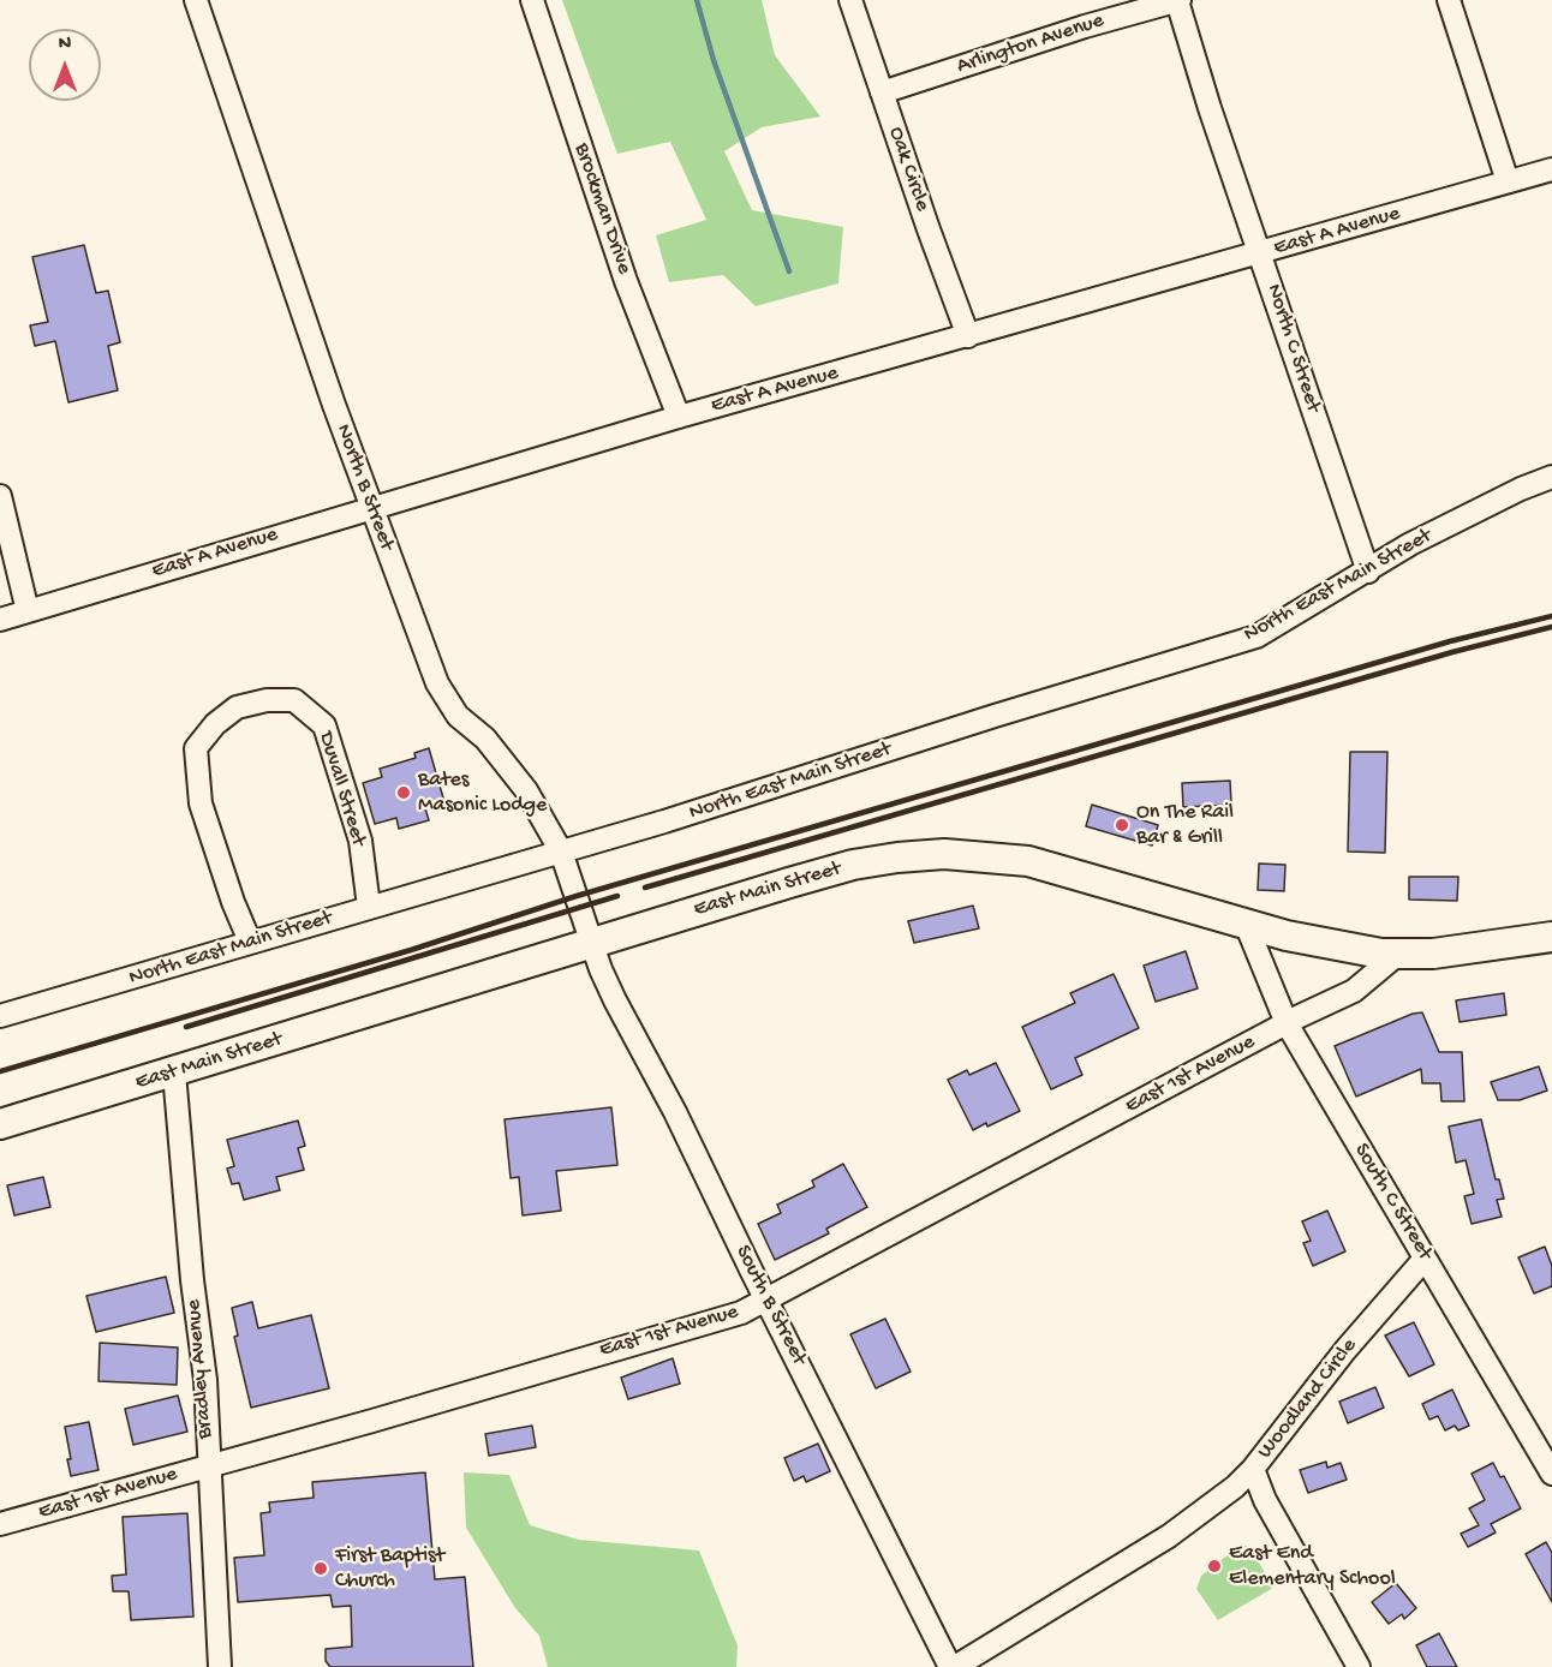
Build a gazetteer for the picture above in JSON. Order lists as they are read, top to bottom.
{
  "streets": {
    "main road": ["East Main Street"],
    "street": [
      "Arlington Avenue",
      "Oak Circle",
      "Brockman Drive",
      "East A Avenue",
      "North C Street",
      "North B Street",
      "North East Main Street",
      "Duvall Street",
      "East 1st Avenue",
      "South C Street",
      "South B Street",
      "Bradley Avenue",
      "Woodland Circle"
    ]
  },
  "crossings": [
    ["Arlington Avenue", "Oak Circle"],
    ["Arlington Avenue", "North C Street"],
    ["Oak Circle", "East A Avenue"],
    ["Brockman Drive", "East A Avenue"],
    ["East A Avenue", "North C Street"],
    ["East A Avenue", "North B Street"],
    ["North C Street", "North East Main Street"],
    ["North B Street", "North East Main Street"],
    ["North B Street", "East Main Street"],
    ["North B Street", "South B Street"],
    ["North East Main Street", "Duvall Street"],
    ["East Main Street", "East 1st Avenue"],
    ["East Main Street", "South C Street"],
    ["East Main Street", "South B Street"],
    ["East Main Street", "Bradley Avenue"],
    ["East 1st Avenue", "South C Street"],
    ["East 1st Avenue", "South B Street"],
    ["East 1st Avenue", "Bradley Avenue"],
    ["South C Street", "Woodland Circle"]
  ],
  "places": [
    "Bates Masonic Lodge",
    "On The Rail Bar & Grill",
    "East End Elementary School",
    "First Baptist Church"
  ],
  "north": "top"
}
